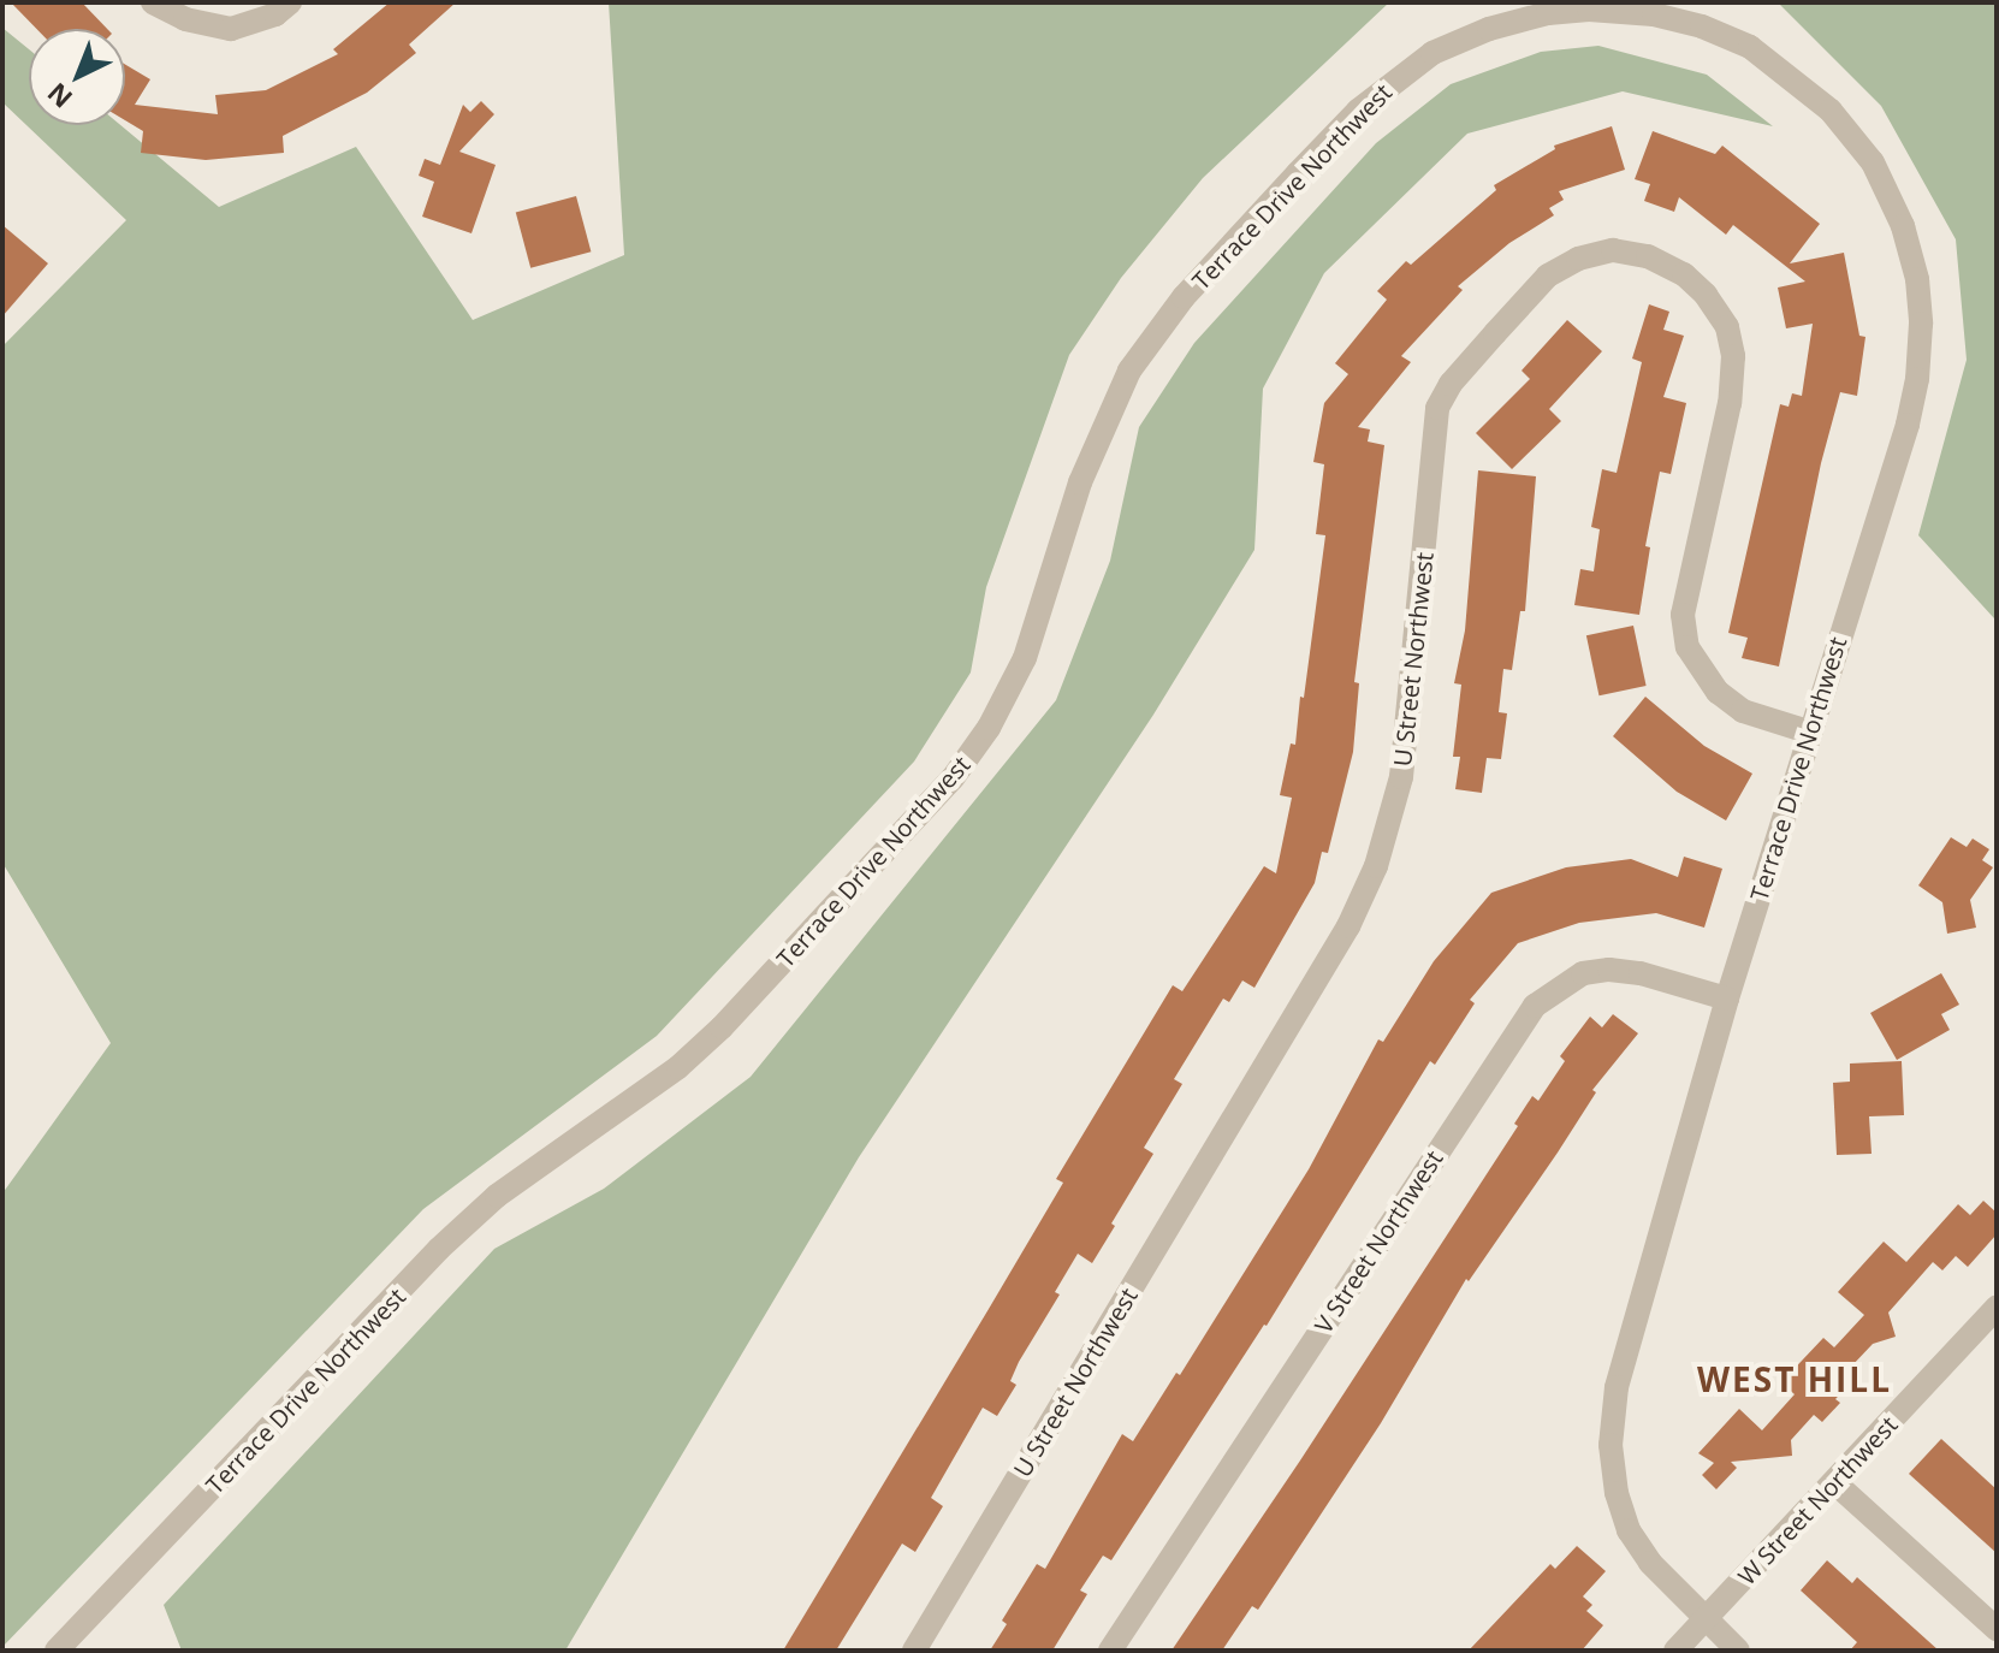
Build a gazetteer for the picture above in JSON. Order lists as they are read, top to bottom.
{
  "streets": {
    "street": [
      "Terrace Drive Northwest",
      "U Street Northwest",
      "V Street Northwest",
      "W Street Northwest"
    ]
  },
  "crossings": [
    ["Terrace Drive Northwest", "U Street Northwest"],
    ["Terrace Drive Northwest", "V Street Northwest"],
    ["Terrace Drive Northwest", "W Street Northwest"]
  ],
  "districts": ["WEST HILL"],
  "north": "bottom left"
}
